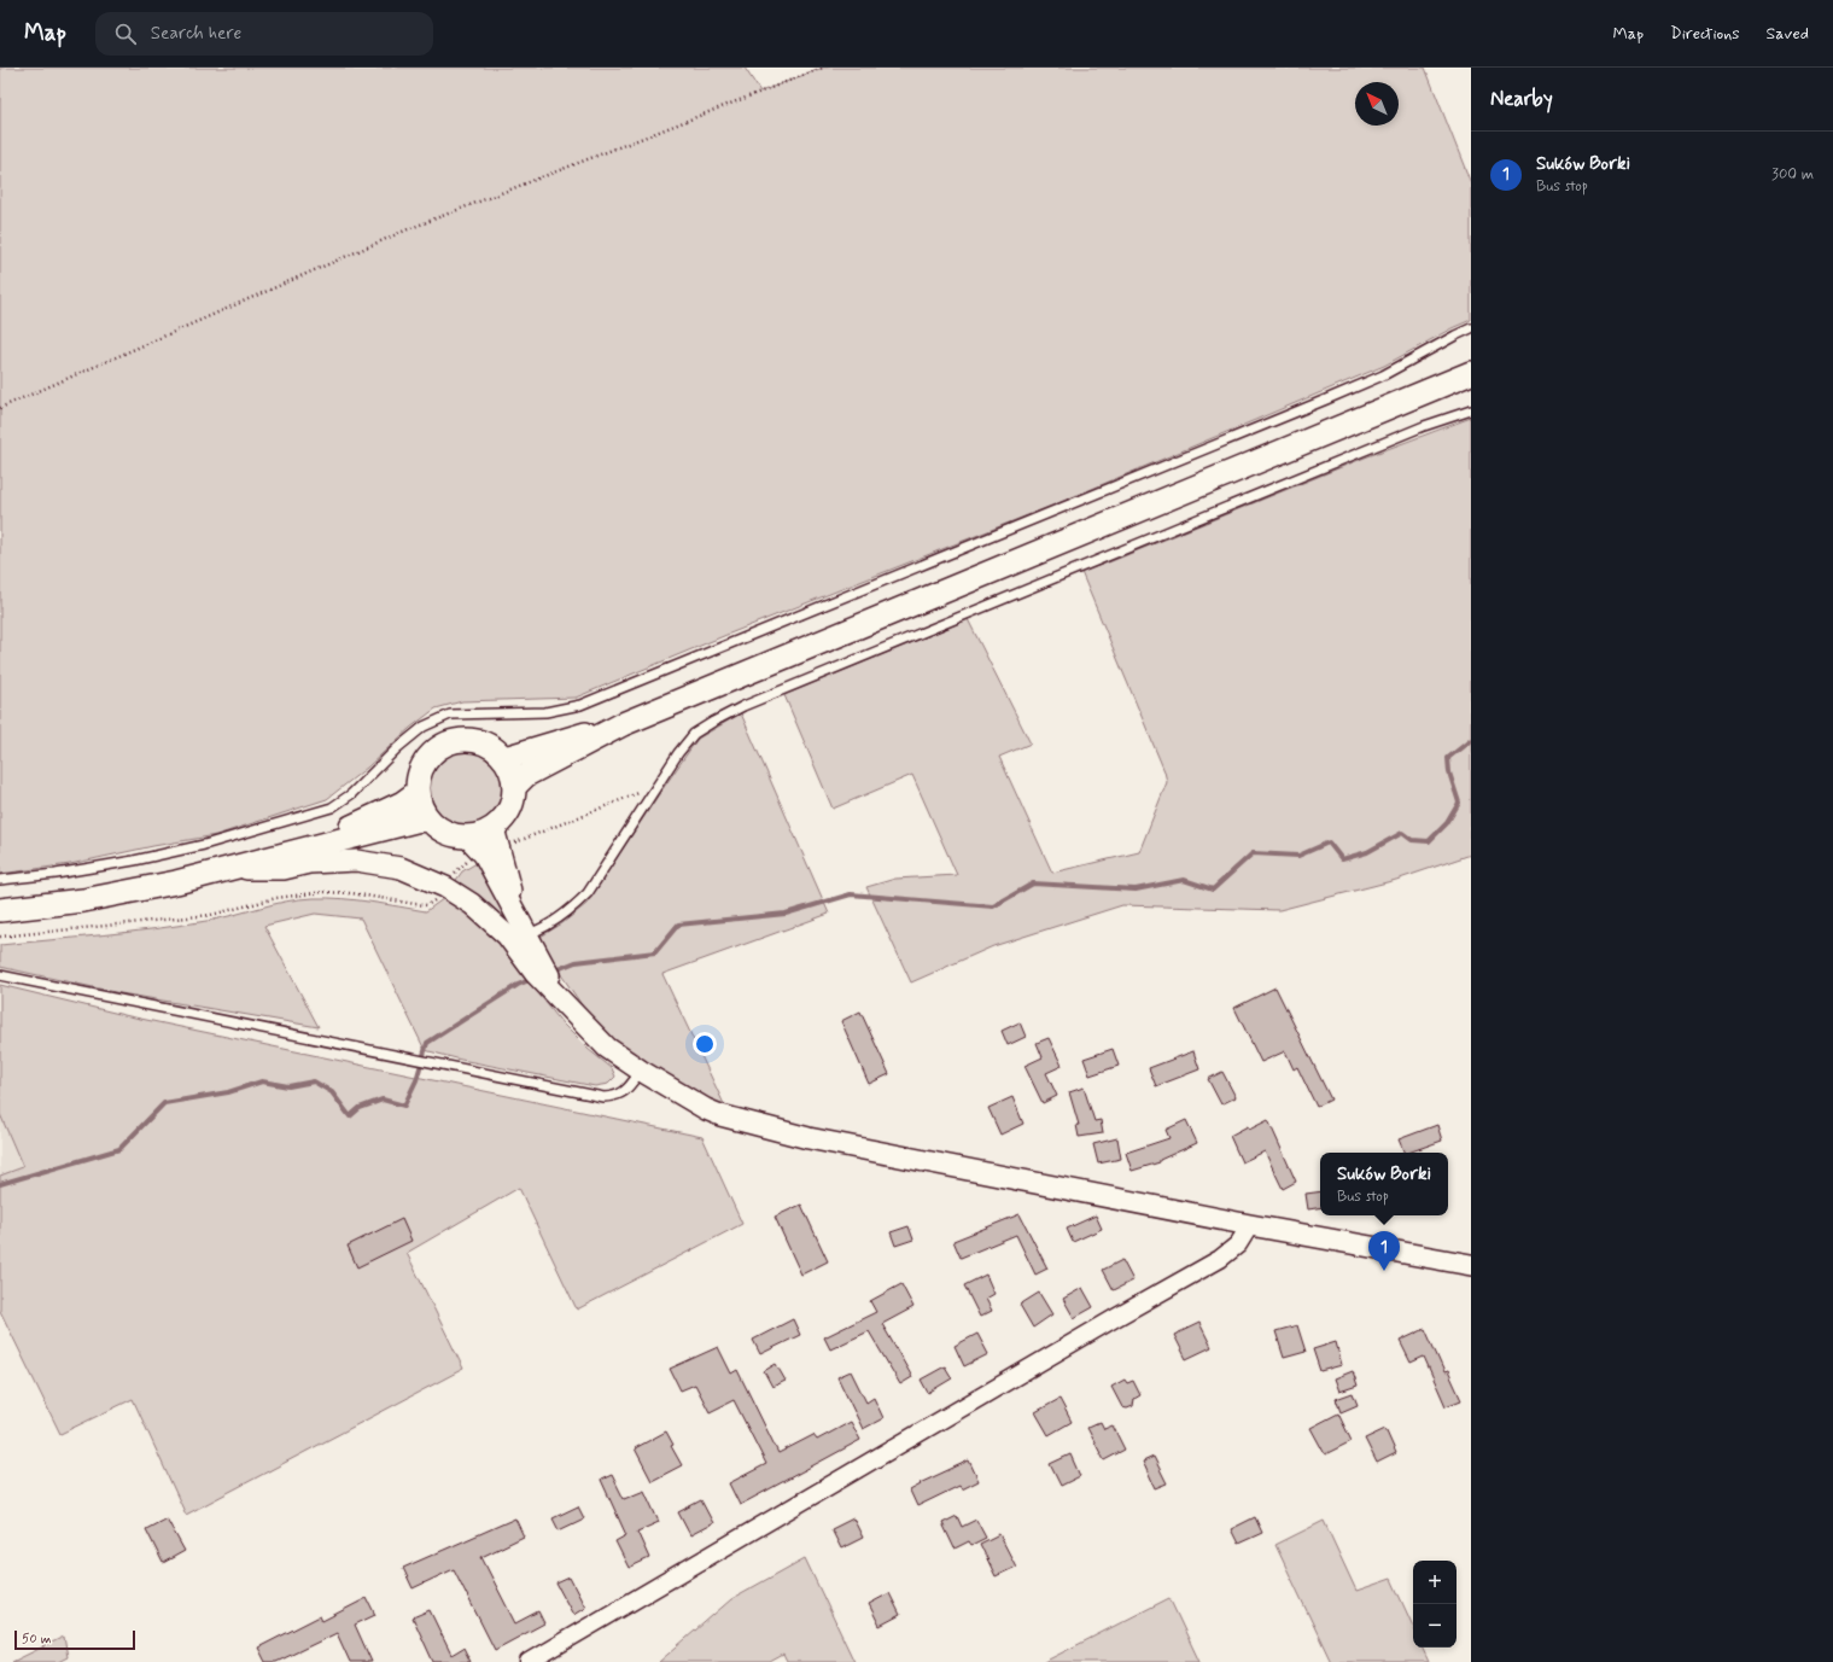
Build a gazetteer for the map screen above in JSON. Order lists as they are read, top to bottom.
{
  "scale_bar": "50 m",
  "north": "top left",
  "page": {
    "header": "Map",
    "search": "Search here",
    "nav": ["Map", "Directions", "Saved"],
    "heading": "Nearby",
    "list": [
      {
        "mark": "1",
        "name": "Suków Borki",
        "note": "Bus stop",
        "value": "300 m"
      }
    ],
    "popup": ["Suków Borki", "Bus stop"],
    "pins": "1",
    "map_buttons": ["+", "−"],
    "scale": "50 m"
  }
}
